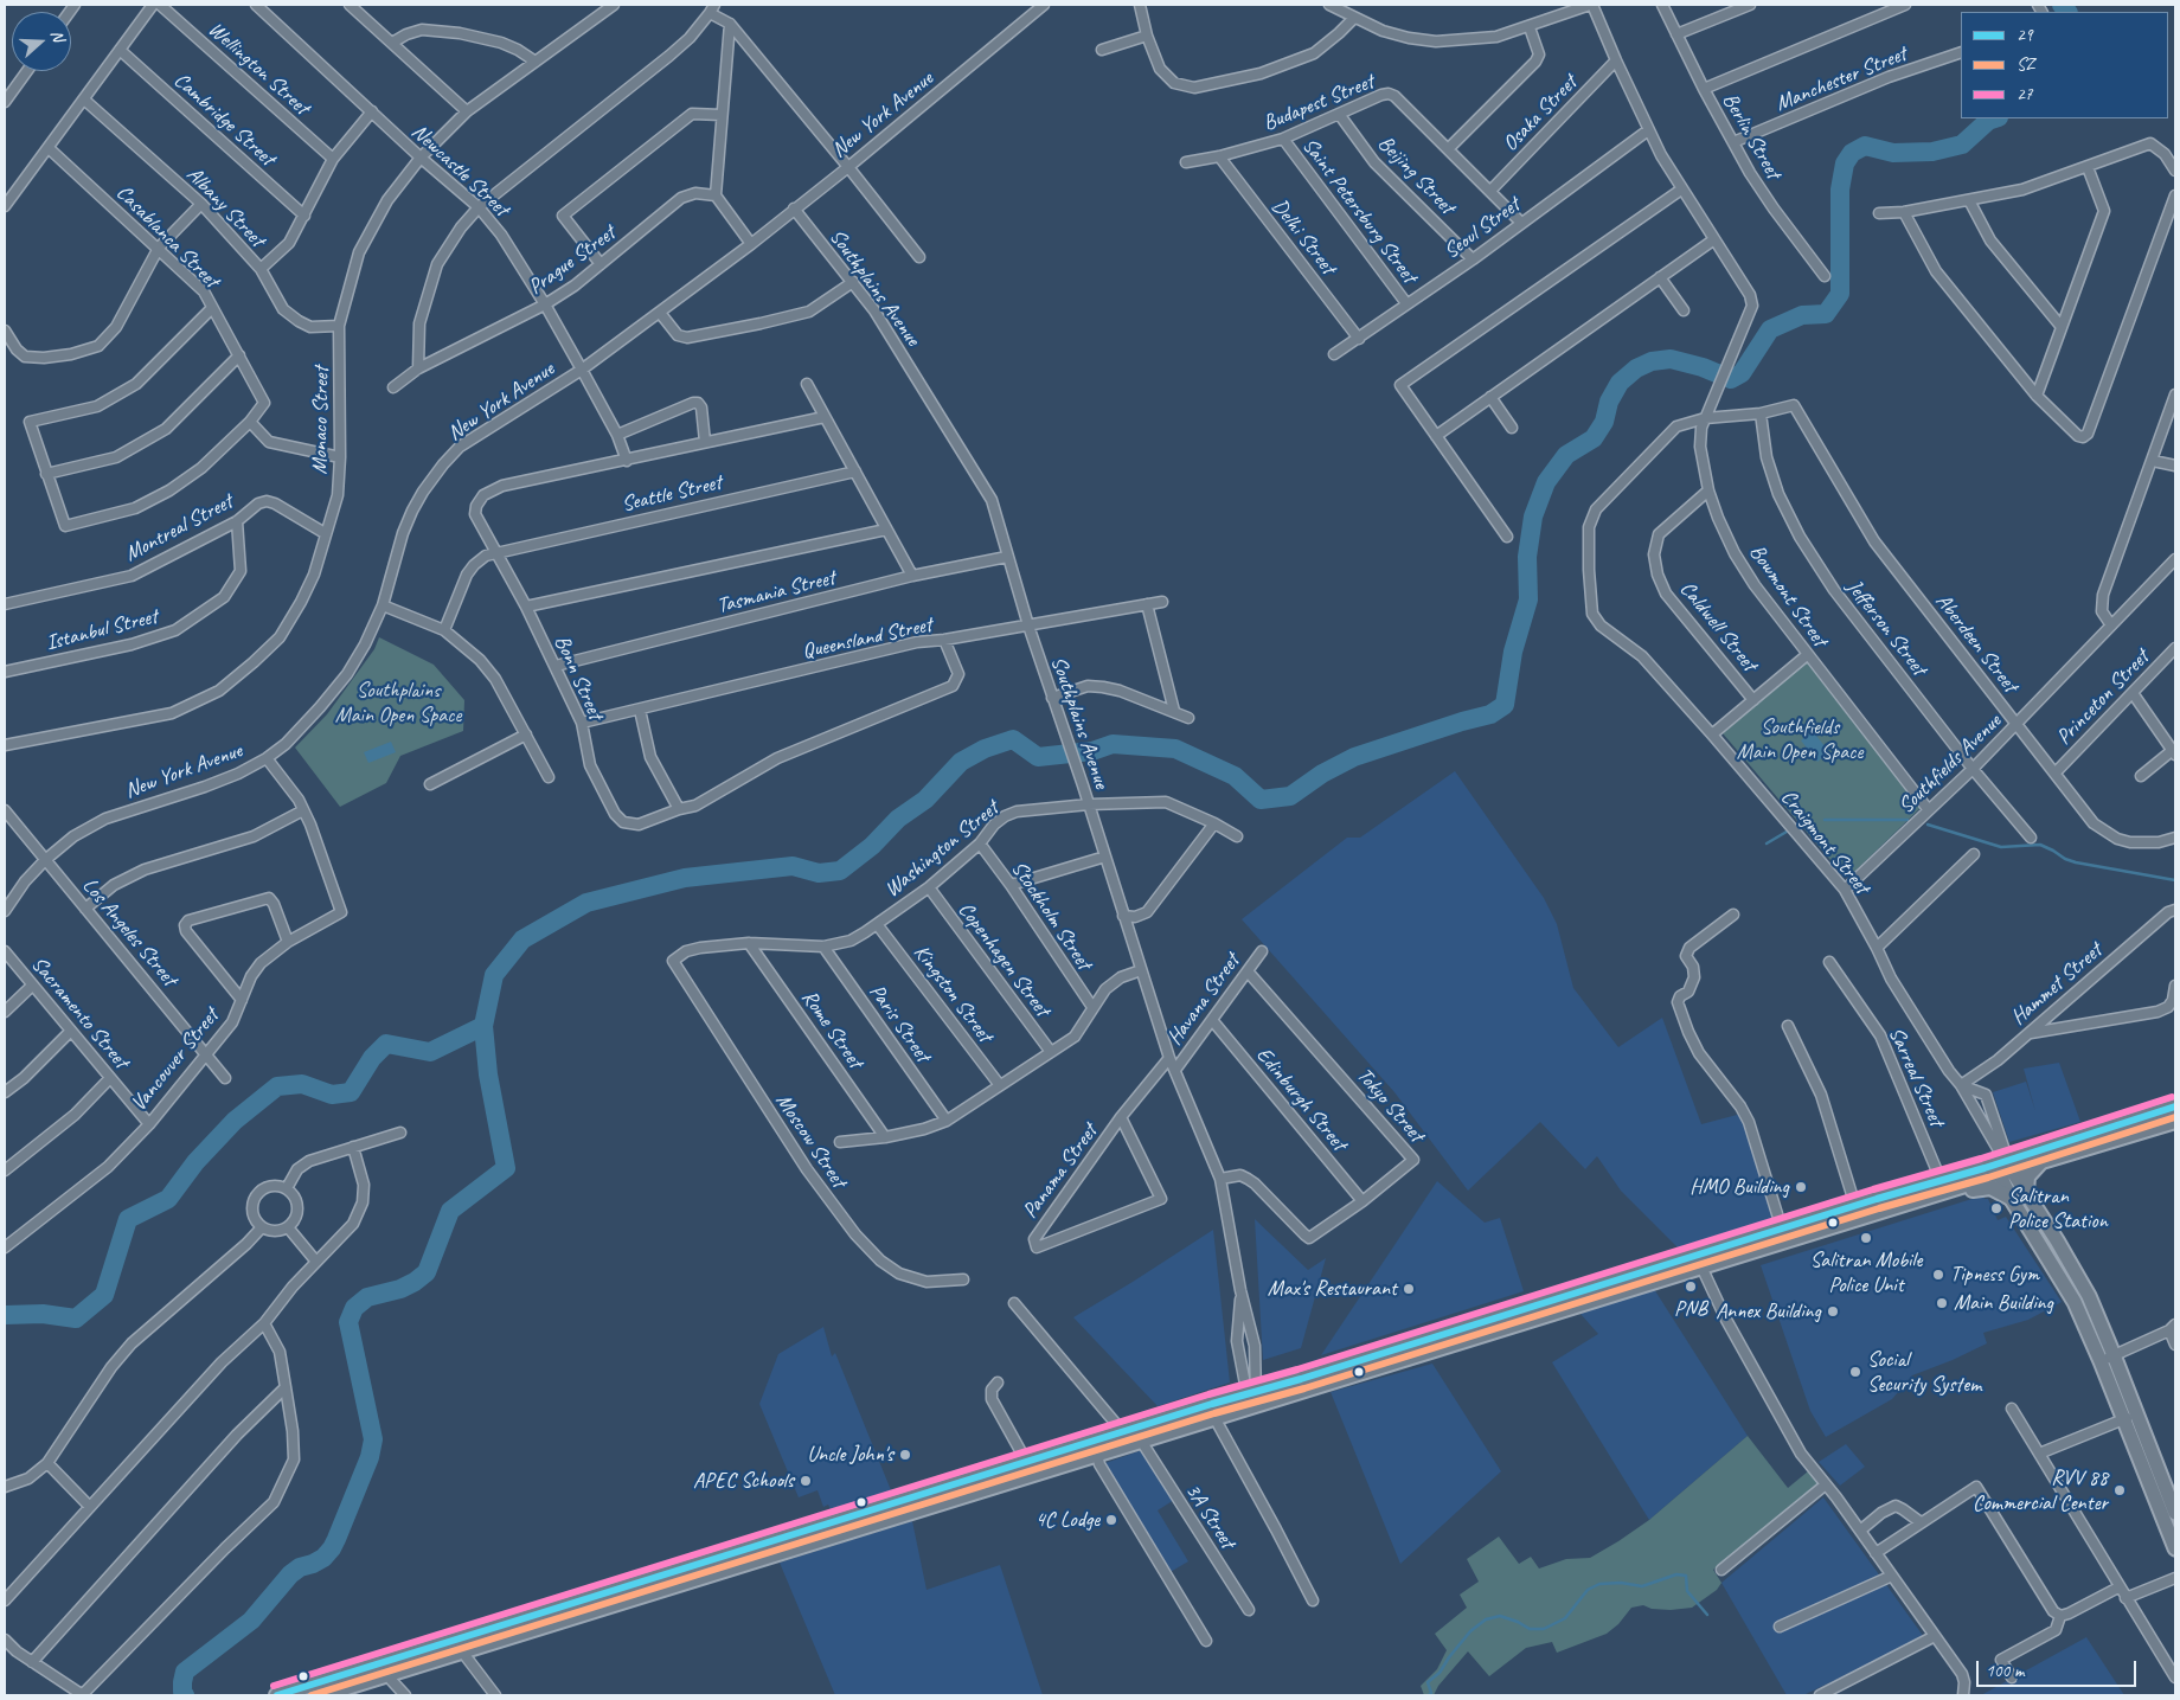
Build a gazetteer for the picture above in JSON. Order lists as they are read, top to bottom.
{
  "streets": {
    "street": [
      "Wellington Street",
      "Manchester Street",
      "Budapest Street",
      "Osaka Street",
      "New York Avenue",
      "Cambridge Street",
      "Berlin Street",
      "Newcastle Street",
      "Beijing Street",
      "Albany Street",
      "Saint Petersburg Street",
      "Seoul Street",
      "Casablanca Street",
      "Delhi Street",
      "Prague Street",
      "Southplains Avenue",
      "Monaco Street",
      "Seattle Street",
      "Montreal Street",
      "Tasmania Street",
      "Bowmont Street",
      "Caldwell Street",
      "Jefferson Street",
      "Istanbul Street",
      "Queensland Street",
      "Aberdeen Street",
      "Bonn Street",
      "Princeton Street",
      "Southfields Avenue",
      "Craigmont Street",
      "Washington Street",
      "Stockholm Street",
      "Los Angeles Street",
      "Copenhagen Street",
      "Hammet Street",
      "Kingston Street",
      "Havana Street",
      "Sacramento Street",
      "Paris Street",
      "Rome Street",
      "Vancouver Street",
      "Sarreal Street",
      "Edinburgh Street",
      "Tokyo Street",
      "Moscow Street",
      "Panama Street",
      "3A Street"
    ]
  },
  "crossings": [
    ["Manchester Street", "Berlin Street"],
    ["Budapest Street", "Osaka Street"],
    ["Budapest Street", "Beijing Street"],
    ["Budapest Street", "Saint Petersburg Street"],
    ["Budapest Street", "Seoul Street"],
    ["Budapest Street", "Delhi Street"],
    ["Osaka Street", "Bowmont Street"],
    ["New York Avenue", "Newcastle Street"],
    ["New York Avenue", "Southplains Avenue"],
    ["New York Avenue", "Los Angeles Street"],
    ["New York Avenue", "Vancouver Street"],
    ["Newcastle Street", "Prague Street"],
    ["Newcastle Street", "Monaco Street"],
    ["Newcastle Street", "Bonn Street"],
    ["Beijing Street", "Seoul Street"],
    ["Albany Street", "Monaco Street"],
    ["Saint Petersburg Street", "Seoul Street"],
    ["Seoul Street", "Delhi Street"],
    ["Seoul Street", "Bowmont Street"],
    ["Southplains Avenue", "Tasmania Street"],
    ["Southplains Avenue", "Queensland Street"],
    ["Southplains Avenue", "Washington Street"],
    ["Southplains Avenue", "Havana Street"],
    ["Southplains Avenue", "Tokyo Street"],
    ["Monaco Street", "Montreal Street"],
    ["Seattle Street", "Bonn Street"],
    ["Montreal Street", "Istanbul Street"],
    ["Tasmania Street", "Bonn Street"],
    ["Bowmont Street", "Caldwell Street"],
    ["Bowmont Street", "Southfields Avenue"],
    ["Bowmont Street", "Craigmont Street"],
    ["Jefferson Street", "Southfields Avenue"],
    ["Jefferson Street", "Craigmont Street"],
    ["Queensland Street", "Bonn Street"],
    ["Aberdeen Street", "Princeton Street"],
    ["Aberdeen Street", "Southfields Avenue"],
    ["Aberdeen Street", "Craigmont Street"],
    ["Southfields Avenue", "Craigmont Street"],
    ["Craigmont Street", "Hammet Street"],
    ["Washington Street", "Stockholm Street"],
    ["Washington Street", "Copenhagen Street"],
    ["Washington Street", "Kingston Street"],
    ["Washington Street", "Paris Street"],
    ["Washington Street", "Rome Street"],
    ["Washington Street", "Moscow Street"],
    ["Los Angeles Street", "Vancouver Street"],
    ["Havana Street", "Edinburgh Street"],
    ["Havana Street", "Tokyo Street"],
    ["Sacramento Street", "Vancouver Street"],
    ["Edinburgh Street", "Tokyo Street"]
  ],
  "parks": ["Southplains Main Open Space", "Southfields Main Open Space"],
  "places": [
    "HMO Building",
    "Salitran Police Station",
    "Salitran Mobile Police Unit",
    "Tipness Gym",
    "PNB",
    "Max's Restaurant",
    "Main Building",
    "Annex Building",
    "Social Security System",
    "Uncle John's",
    "APEC Schools",
    "RVV 88 Commercial Center",
    "4C Lodge"
  ],
  "lines": ["transit line 27", "transit line 29", "transit line SZ"],
  "legend": ["29", "SZ", "27"],
  "scale_bar": "100 m",
  "north": "right"
}
